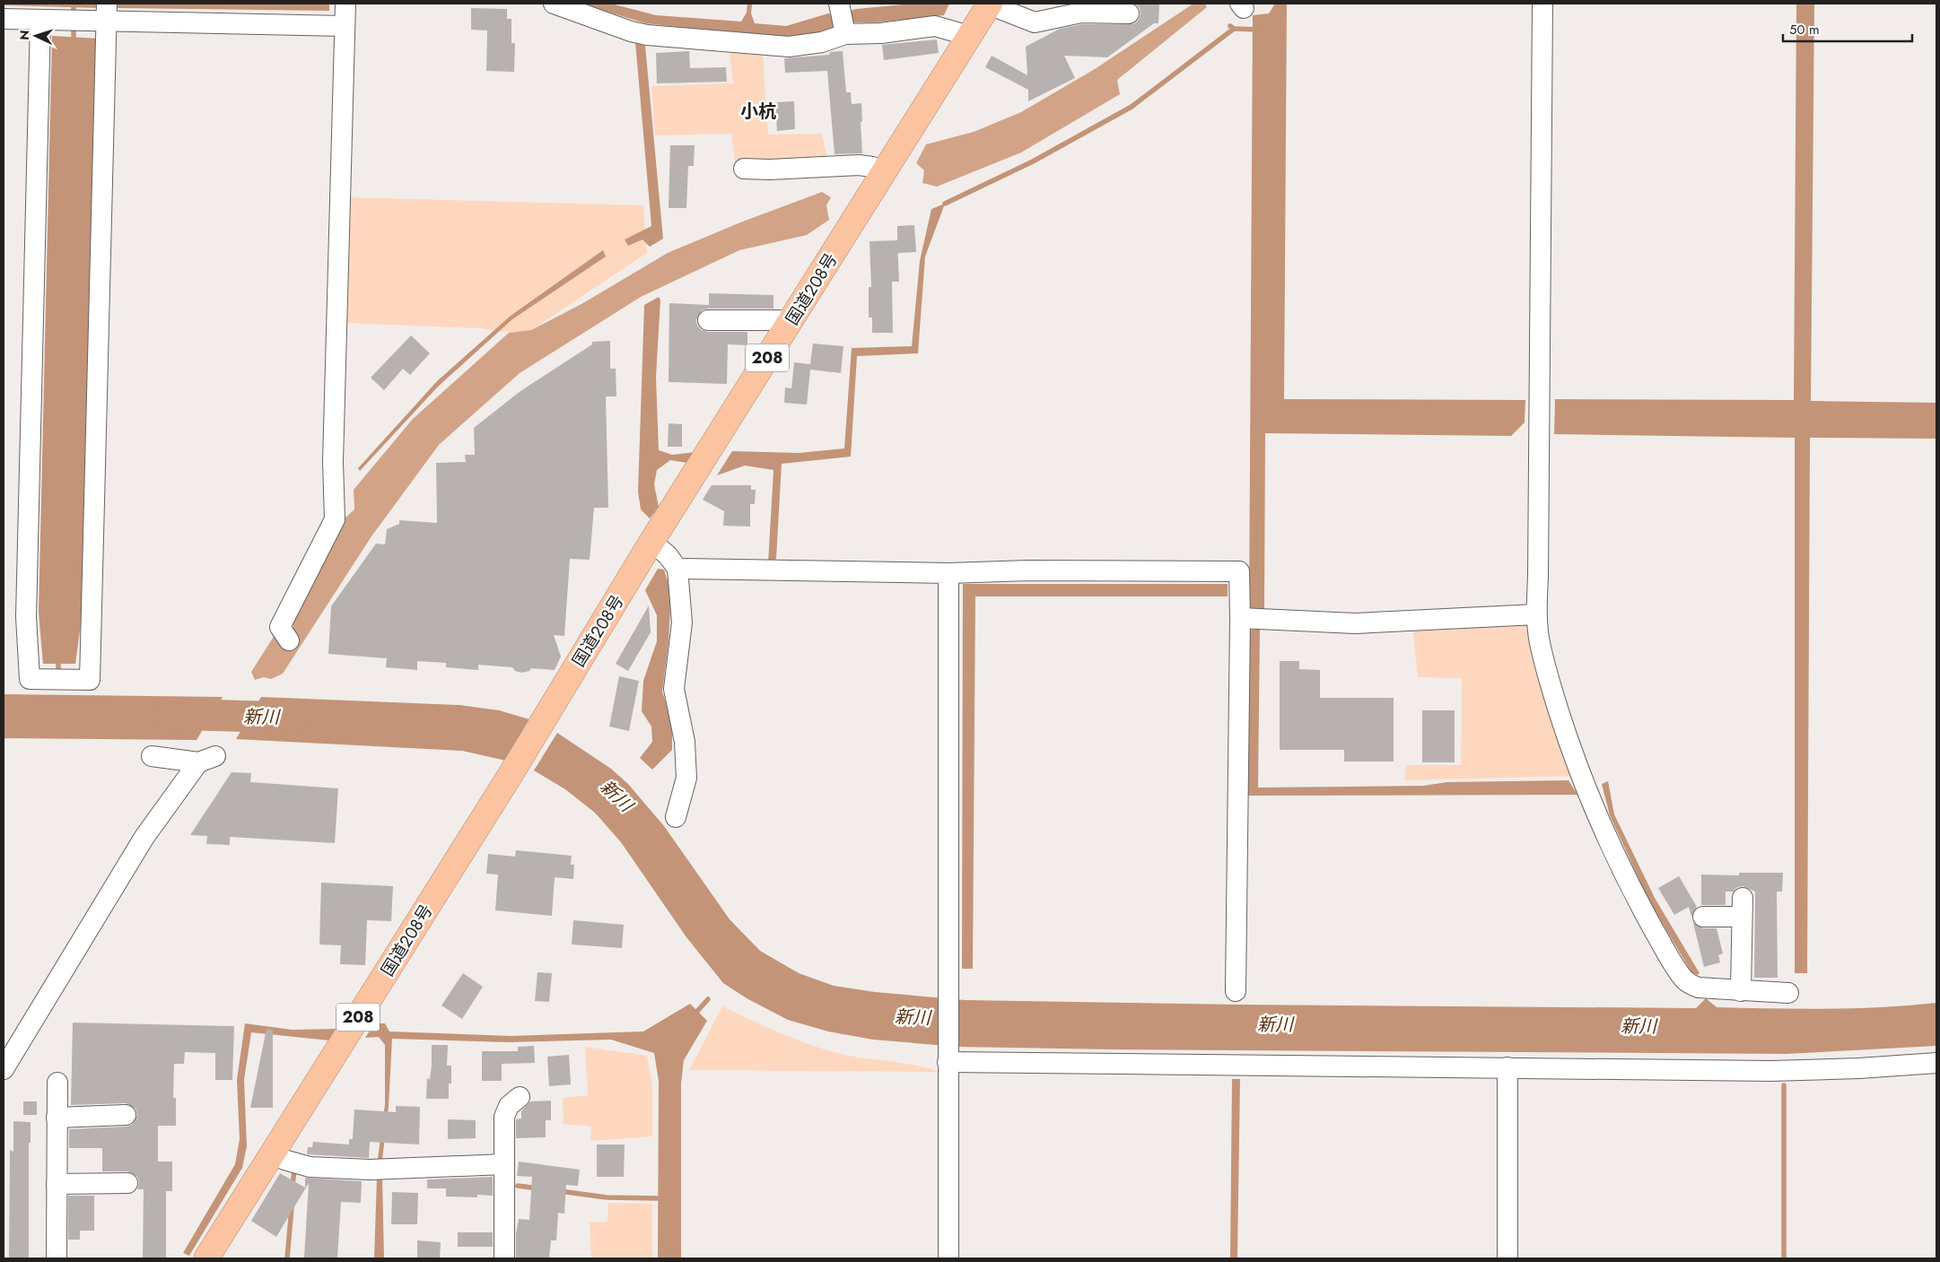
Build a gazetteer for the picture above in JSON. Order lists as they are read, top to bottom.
{
  "streets": {
    "highway": ["国道208号", "208"]
  },
  "districts": ["小杭"],
  "water": ["新川"],
  "scale_bar": "50 m",
  "north": "left"
}
